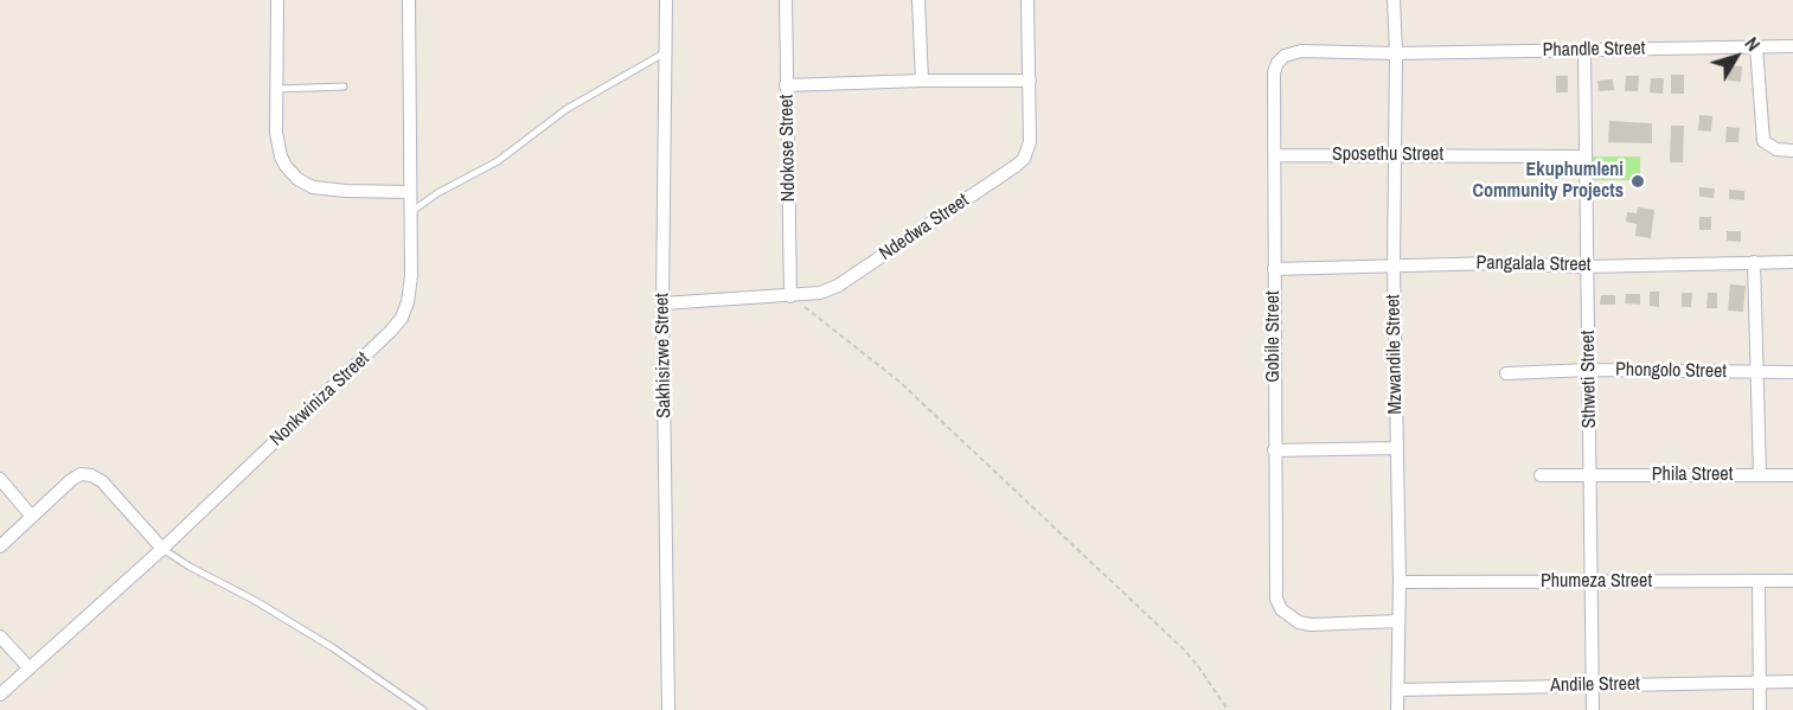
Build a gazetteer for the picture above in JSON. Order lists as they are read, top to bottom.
{
  "streets": {
    "street": [
      "Phandle Street",
      "Ndokose Street",
      "Sposethu Street",
      "Ndedwa Street",
      "Pangalala Street",
      "Gobile Street",
      "Mzwandile Street",
      "Sakhisizwe Street",
      "Phongolo Street",
      "Sthweti Street",
      "Nonkwiniza Street",
      "Phila Street",
      "Phumeza Street",
      "Andile Street"
    ]
  },
  "crossings": [
    ["Phandle Street", "Gobile Street"],
    ["Phandle Street", "Mzwandile Street"],
    ["Phandle Street", "Sthweti Street"],
    ["Ndokose Street", "Ndedwa Street"],
    ["Sposethu Street", "Gobile Street"],
    ["Sposethu Street", "Mzwandile Street"],
    ["Sposethu Street", "Sthweti Street"],
    ["Ndedwa Street", "Sakhisizwe Street"],
    ["Pangalala Street", "Gobile Street"],
    ["Pangalala Street", "Mzwandile Street"],
    ["Pangalala Street", "Sthweti Street"],
    ["Gobile Street", "Mzwandile Street"],
    ["Mzwandile Street", "Phumeza Street"],
    ["Mzwandile Street", "Andile Street"],
    ["Phongolo Street", "Sthweti Street"],
    ["Sthweti Street", "Phila Street"],
    ["Sthweti Street", "Phumeza Street"],
    ["Sthweti Street", "Andile Street"]
  ],
  "places": ["Ekuphumleni Community Projects"],
  "north": "top right"
}
